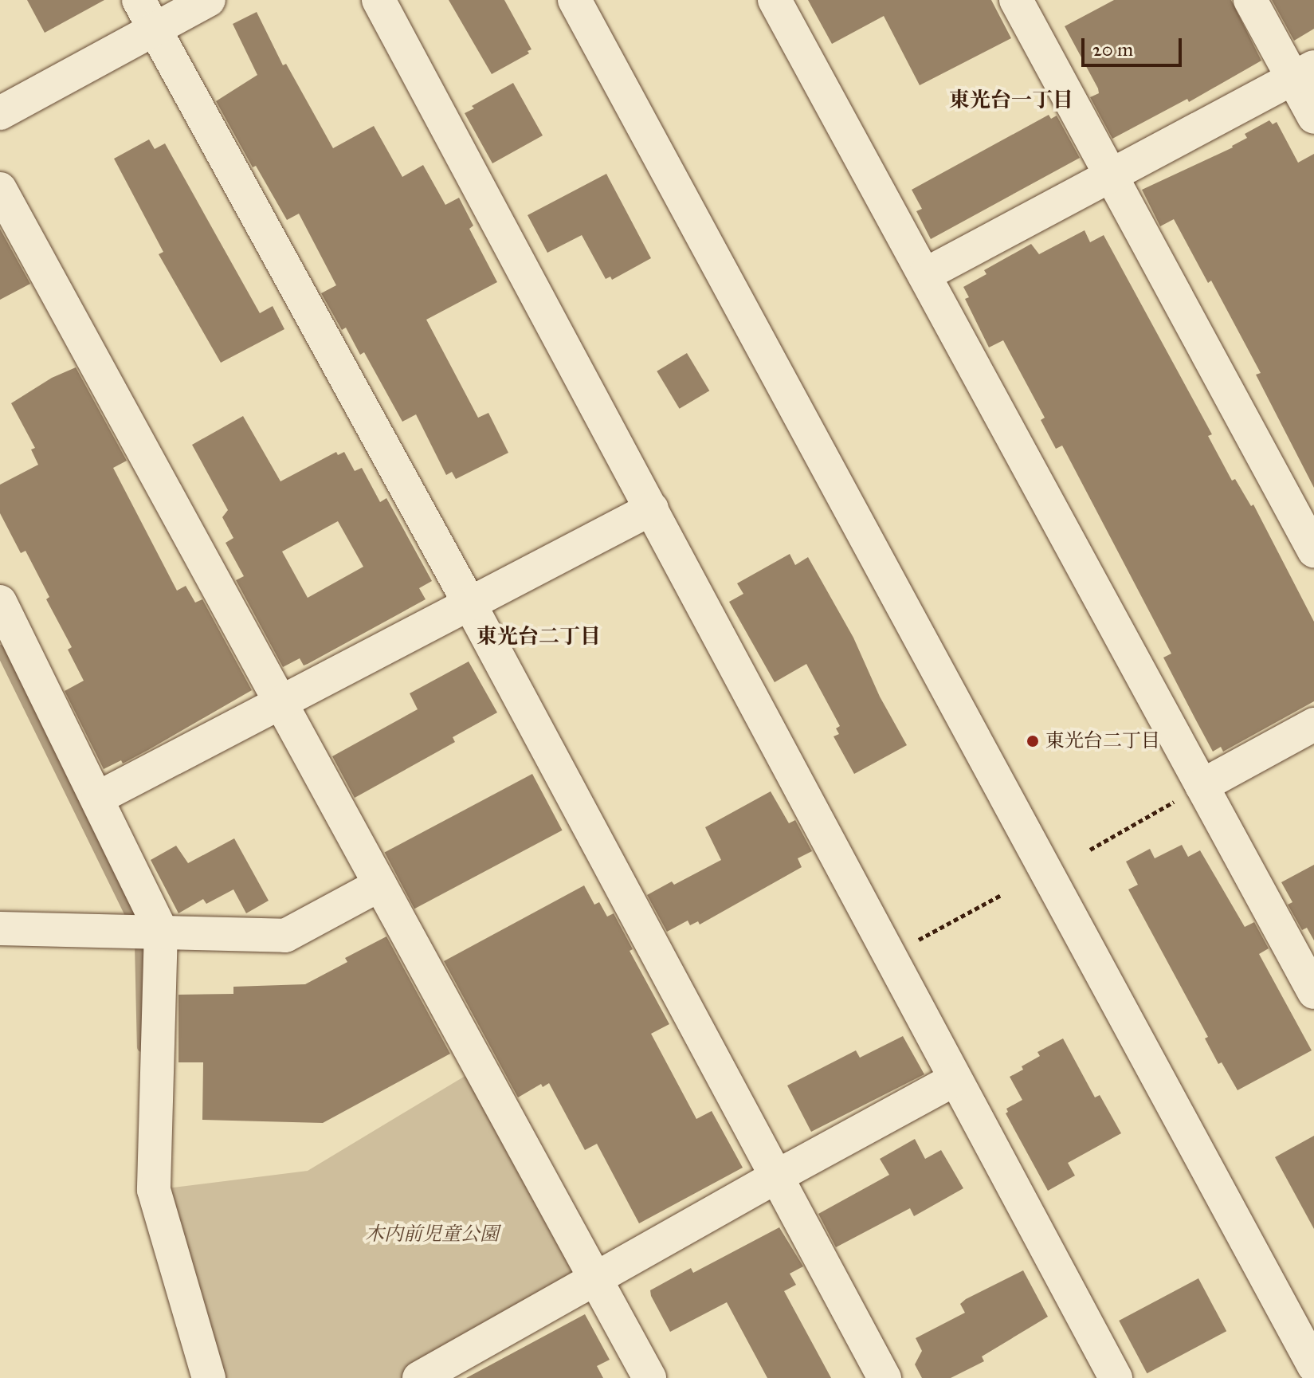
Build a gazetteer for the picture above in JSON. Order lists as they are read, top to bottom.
{
  "districts": ["東光台一丁目", "東光台二丁目"],
  "parks": ["木内前児童公園"],
  "places": ["東光台二丁目"],
  "scale_bar": "20 m"
}
